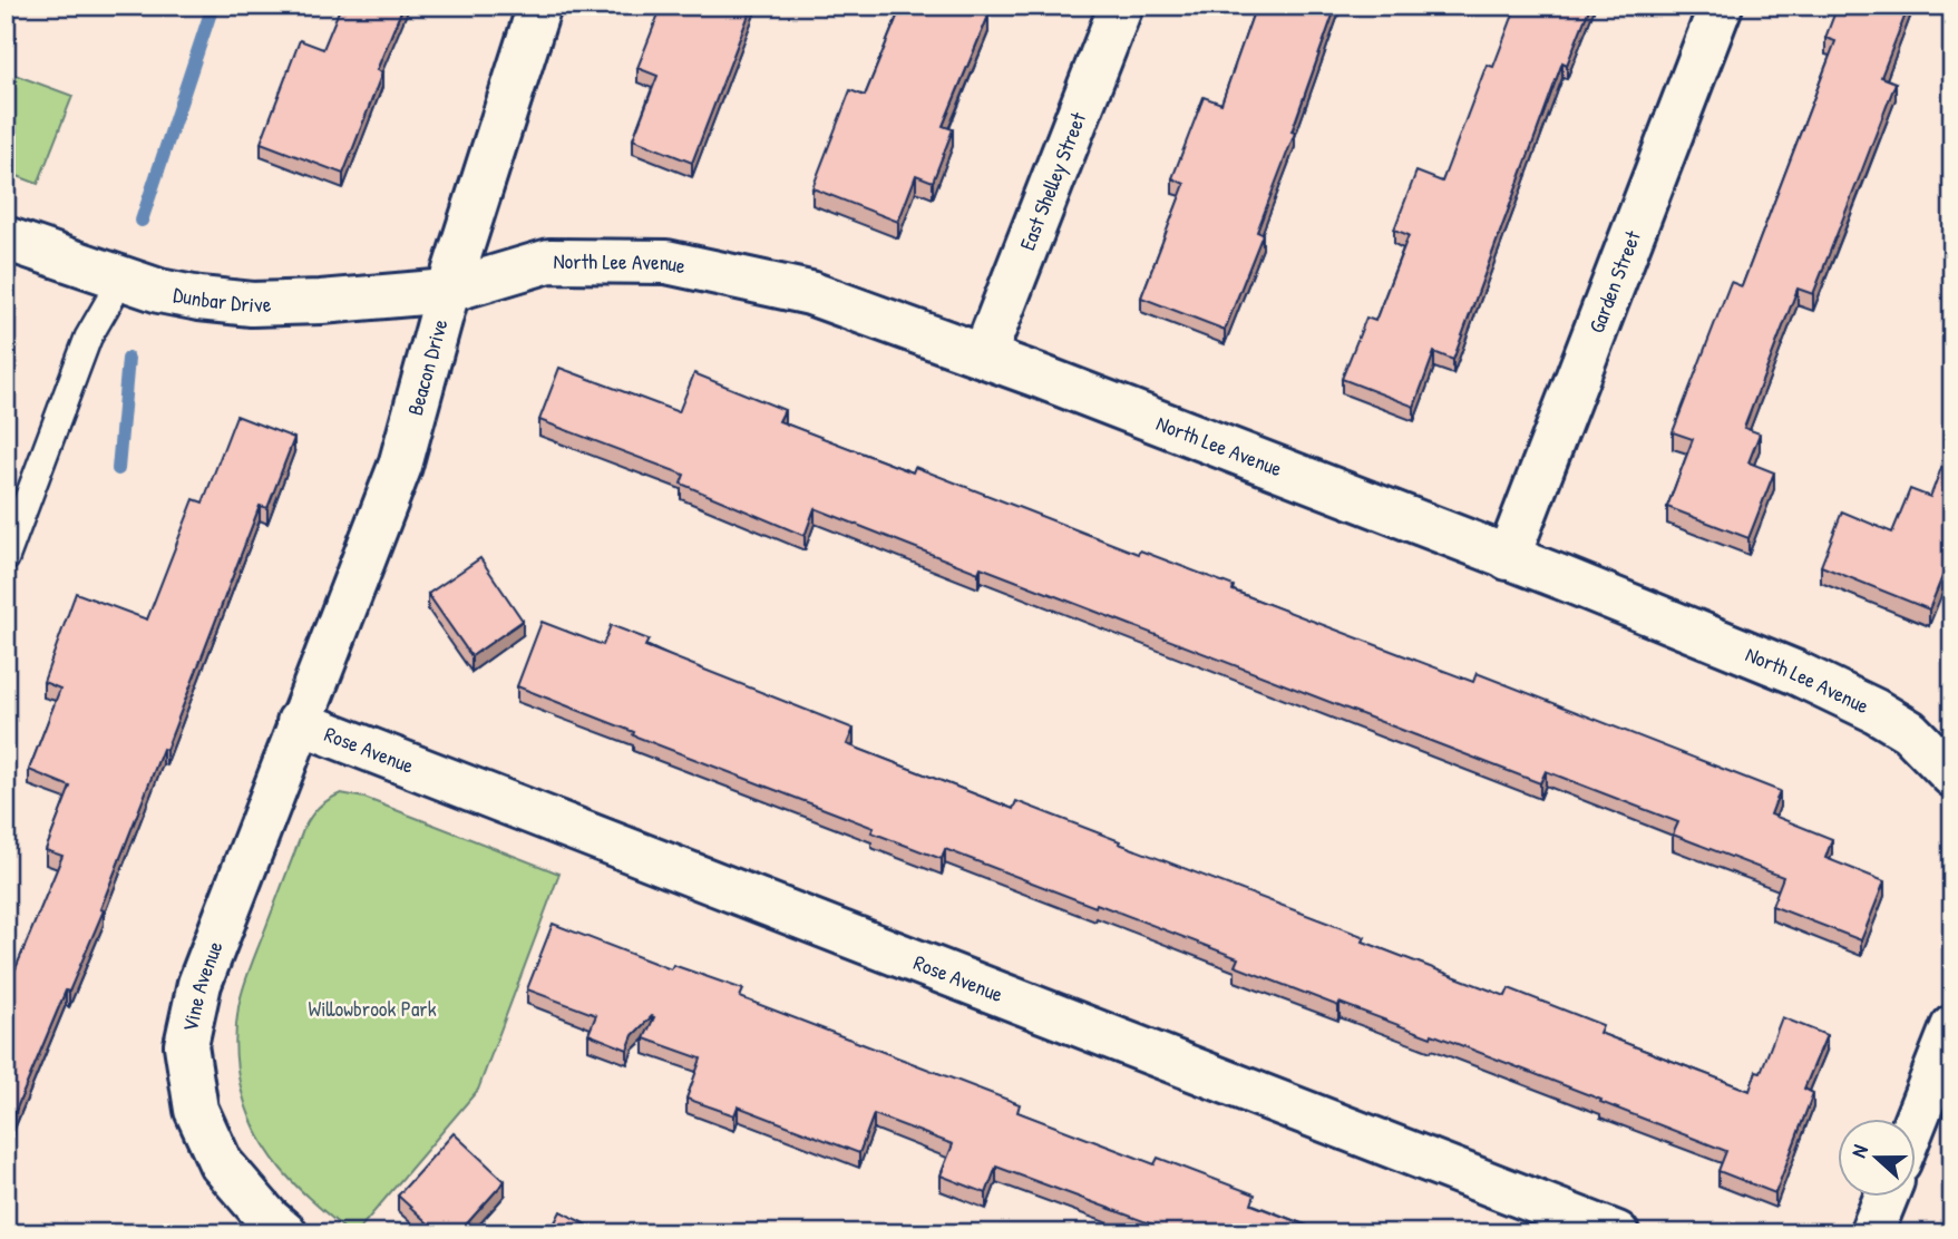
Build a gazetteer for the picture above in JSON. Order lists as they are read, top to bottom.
{
  "streets": {
    "street": [
      "East Shelley Street",
      "North Lee Avenue",
      "Garden Street",
      "Dunbar Drive",
      "Beacon Drive",
      "Rose Avenue",
      "Vine Avenue"
    ]
  },
  "crossings": [
    ["East Shelley Street", "North Lee Avenue"],
    ["North Lee Avenue", "Garden Street"],
    ["North Lee Avenue", "Dunbar Drive"],
    ["North Lee Avenue", "Beacon Drive"],
    ["Dunbar Drive", "Beacon Drive"],
    ["Beacon Drive", "Rose Avenue"],
    ["Beacon Drive", "Vine Avenue"],
    ["Rose Avenue", "Vine Avenue"]
  ],
  "parks": ["Willowbrook Park"],
  "north": "left"
}
